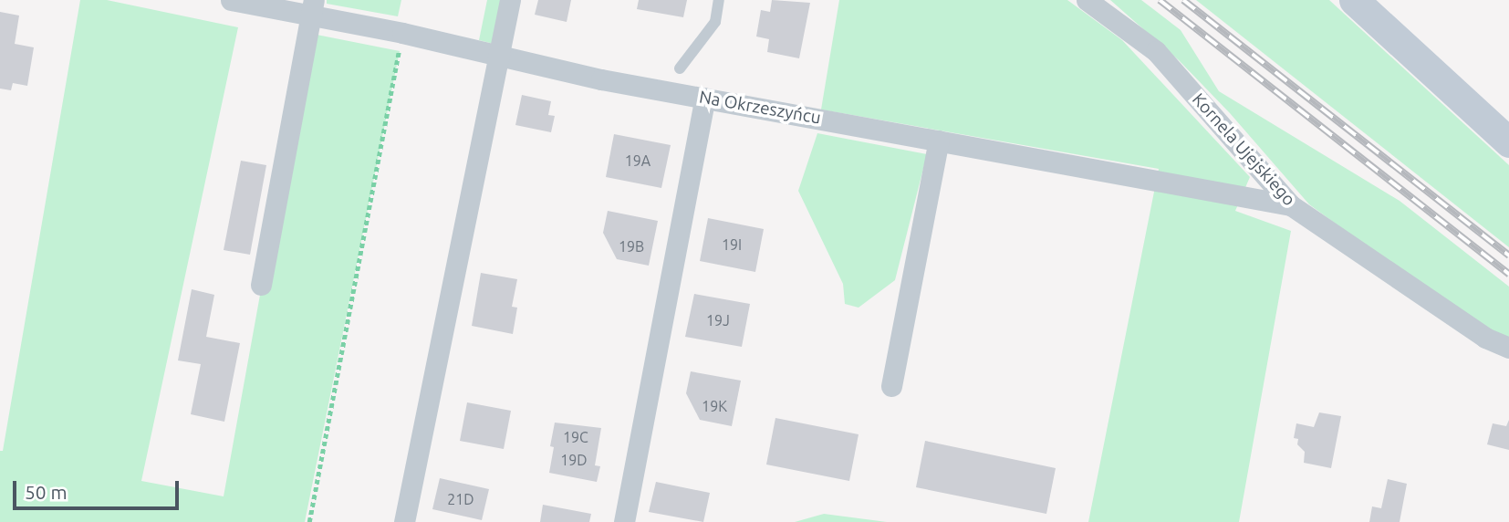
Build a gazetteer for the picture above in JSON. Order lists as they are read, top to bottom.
{
  "streets": {
    "street": ["Na Okrzeszyńcu", "Kornela Ujejskiego"]
  },
  "crossings": [
    ["Na Okrzeszyńcu", "Kornela Ujejskiego"]
  ],
  "house_numbers": [
    "19A",
    "19I",
    "19B",
    "19J",
    "19K",
    "19C",
    "19D",
    "21D"
  ],
  "scale_bar": "50 m"
}
